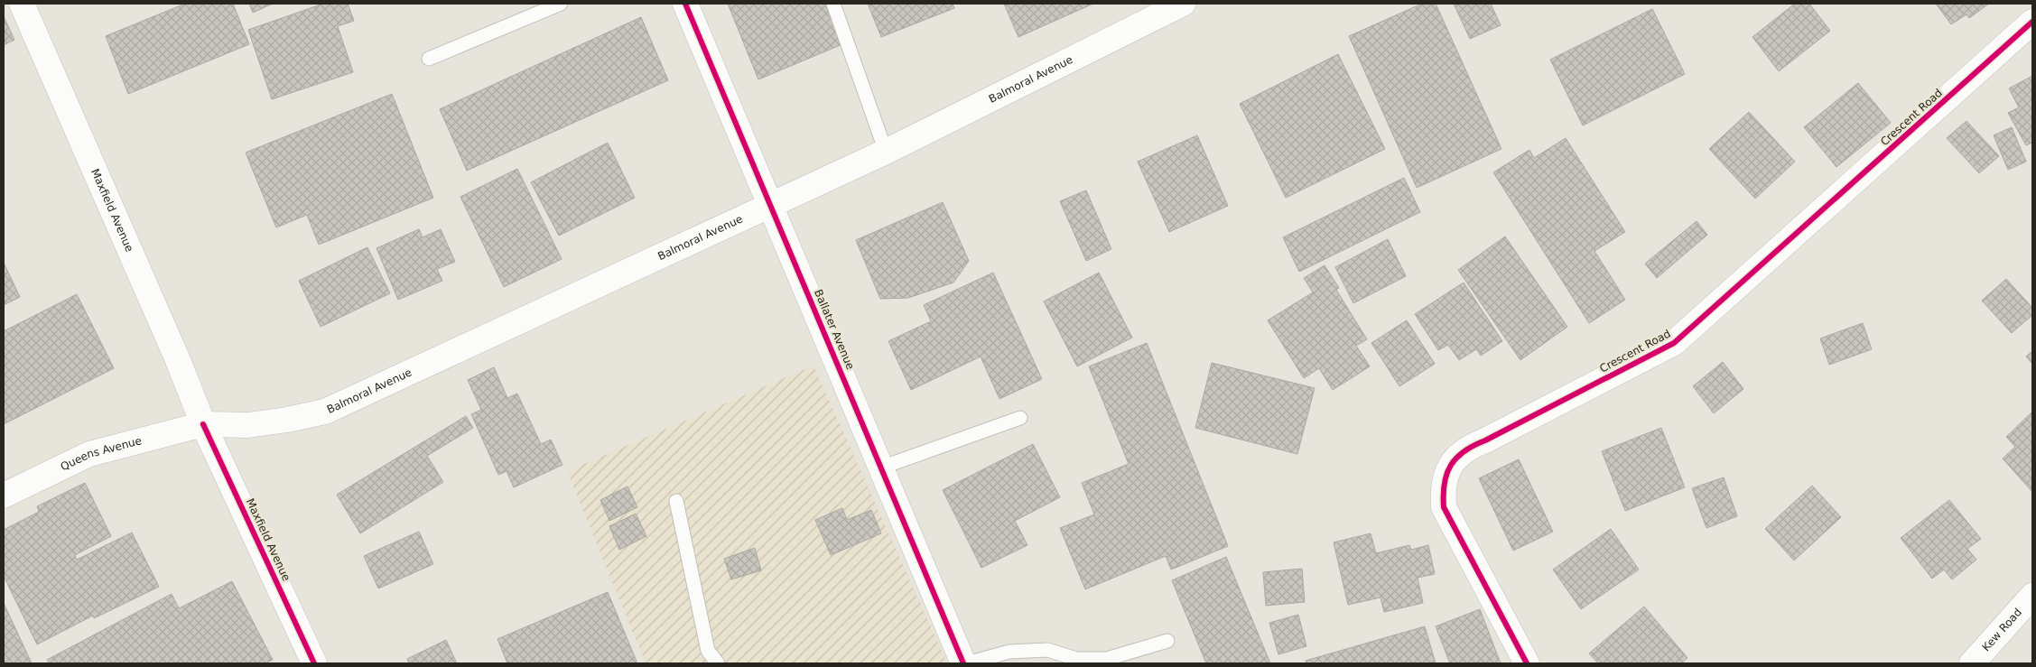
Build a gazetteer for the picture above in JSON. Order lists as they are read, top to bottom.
{
  "streets": {
    "street": [
      "Balmoral Avenue",
      "Crescent Road",
      "Maxfield Avenue",
      "Ballater Avenue",
      "Queens Avenue",
      "Kew Road"
    ]
  },
  "crossings": [
    ["Balmoral Avenue", "Maxfield Avenue"],
    ["Balmoral Avenue", "Ballater Avenue"],
    ["Balmoral Avenue", "Queens Avenue"],
    ["Maxfield Avenue", "Queens Avenue"]
  ]
}
